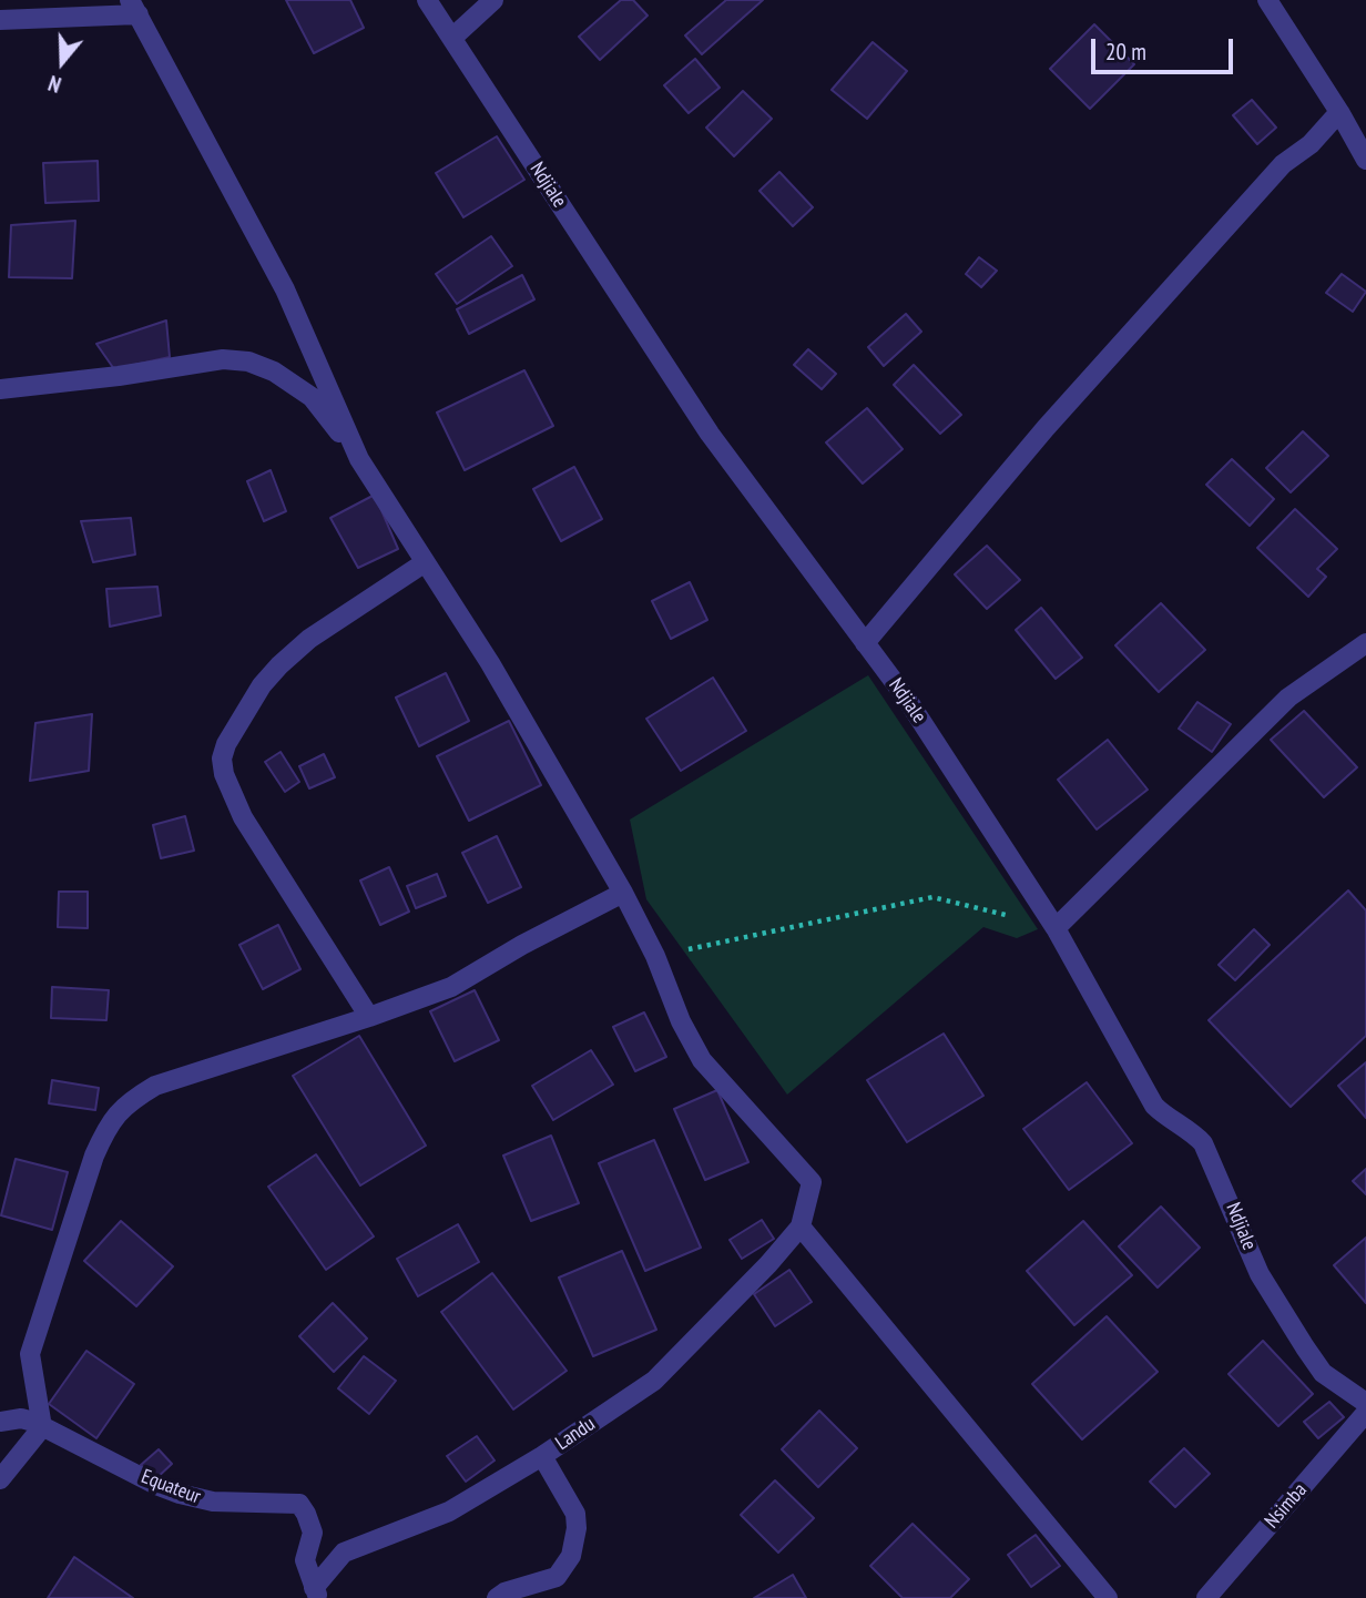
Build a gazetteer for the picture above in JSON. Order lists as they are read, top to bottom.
{
  "streets": {
    "street": [
      "Ndjiale",
      "Landu",
      "Equateur",
      "Nsimba"
    ]
  },
  "crossings": [
    ["Landu", "Equateur"]
  ],
  "scale_bar": "20 m",
  "north": "bottom"
}
